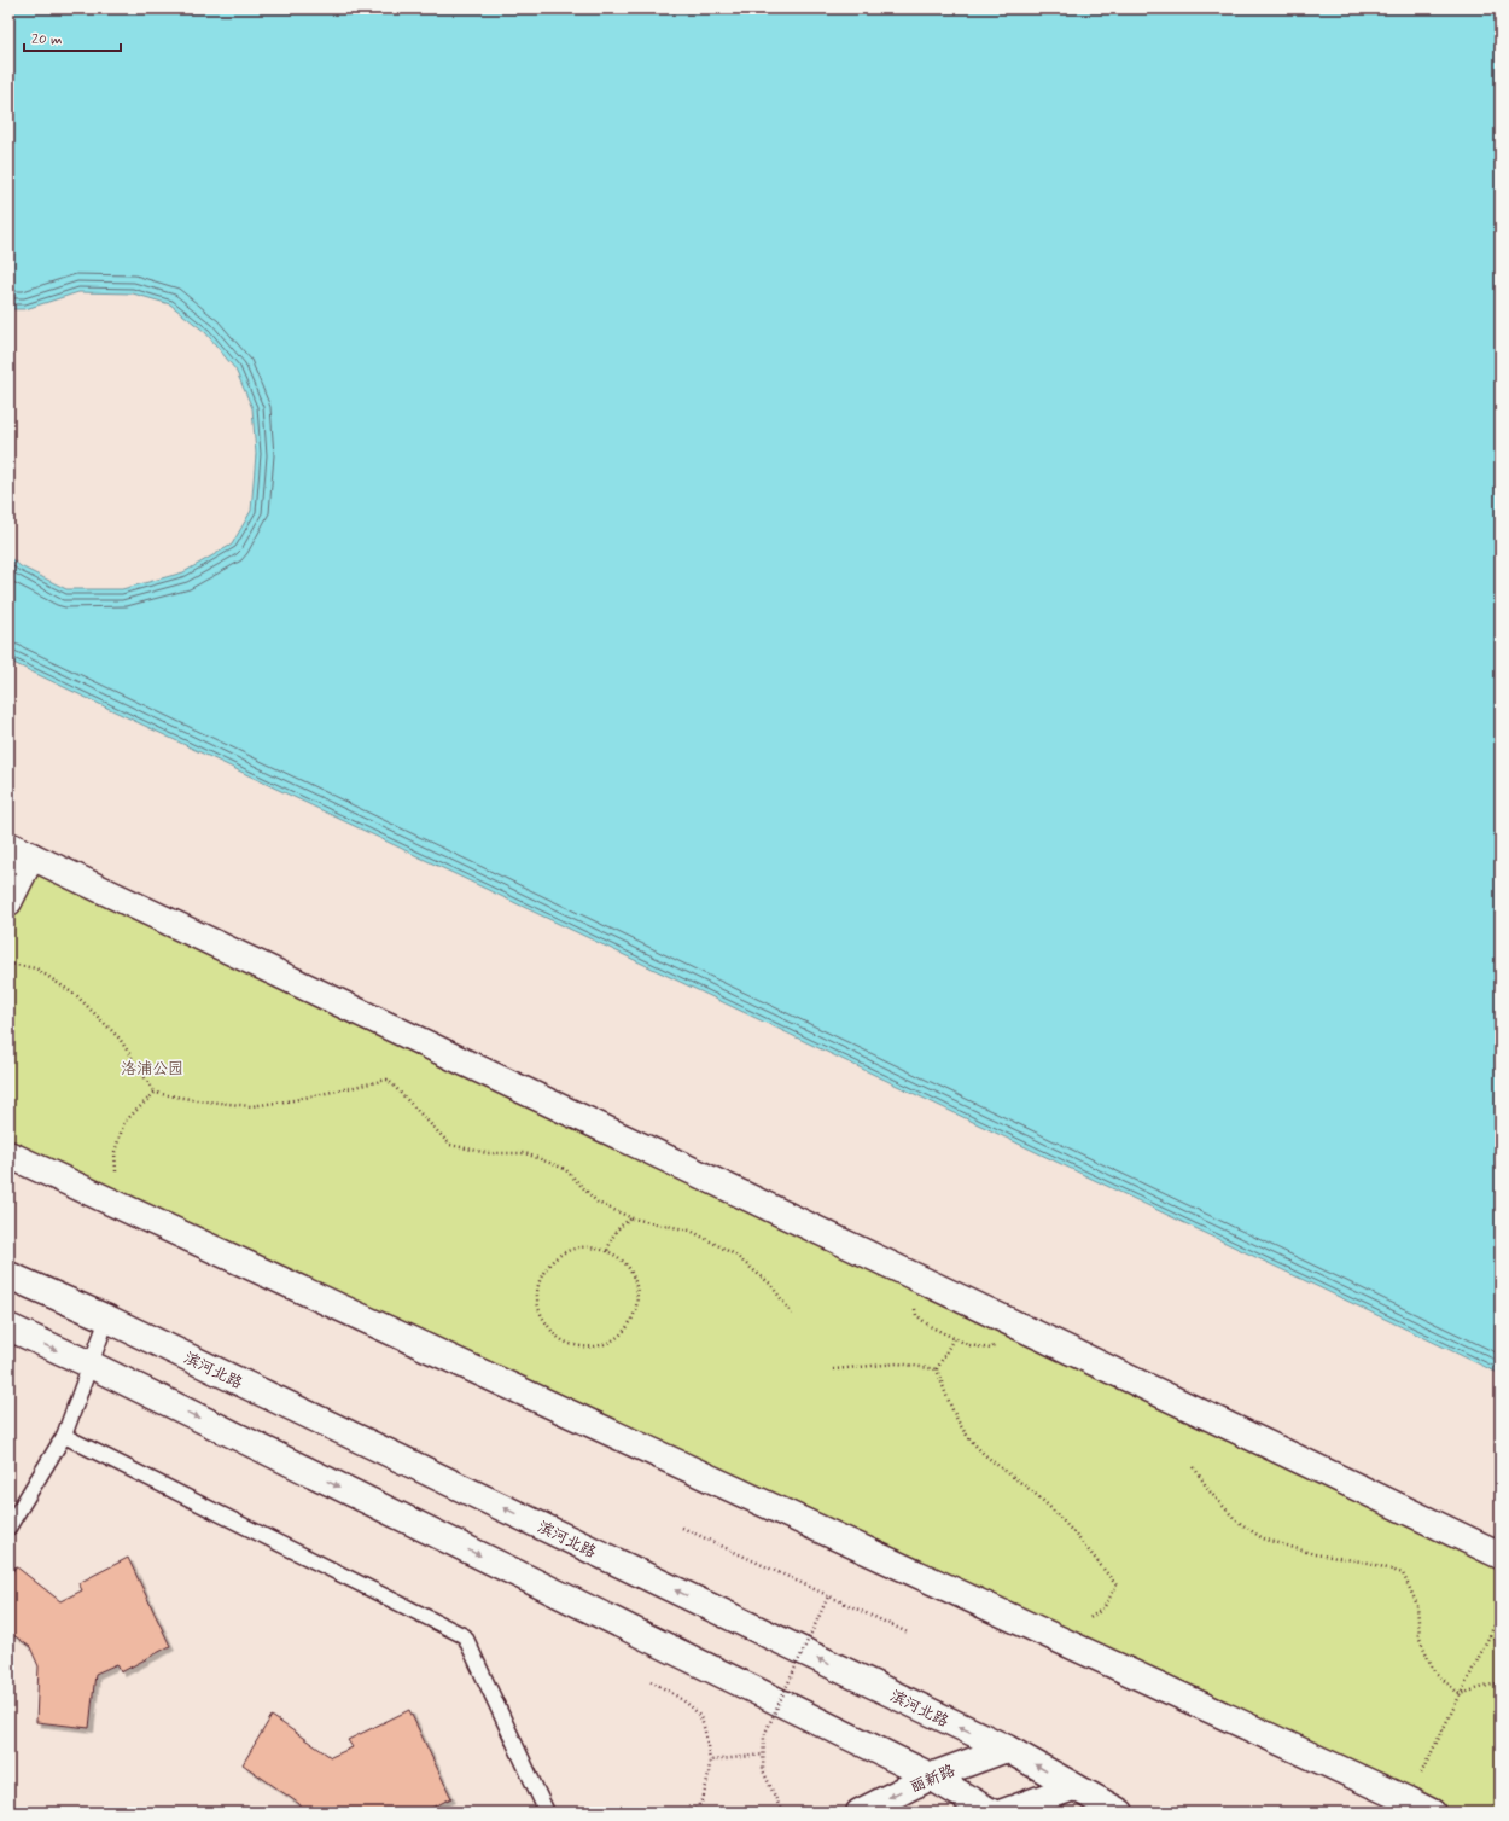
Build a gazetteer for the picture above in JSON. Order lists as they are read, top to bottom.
{
  "streets": {
    "street": ["滨河北路", "丽新路"]
  },
  "crossings": [
    ["滨河北路", "丽新路"]
  ],
  "one_way": ["丽新路"],
  "parks": ["洛浦公园"],
  "scale_bar": "20 m"
}
